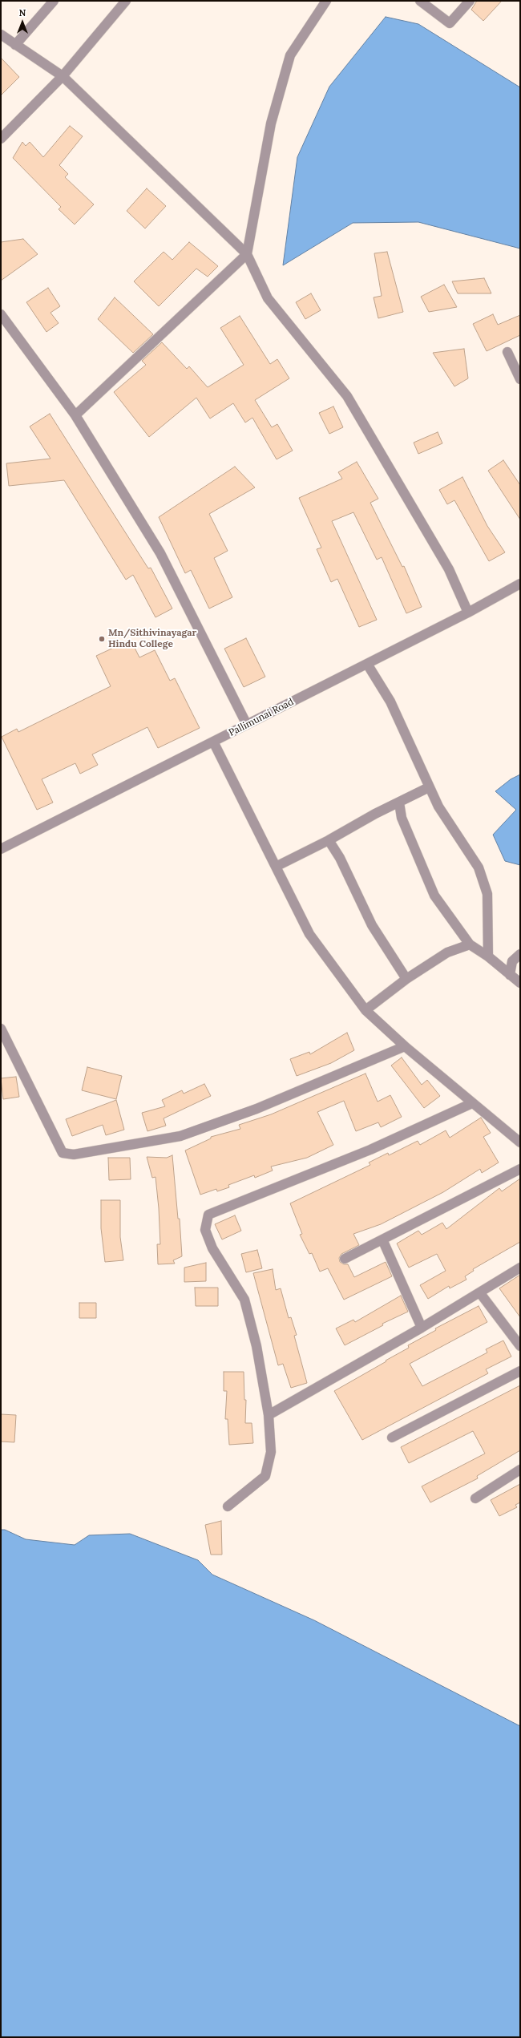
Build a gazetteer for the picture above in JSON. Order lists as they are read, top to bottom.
{
  "streets": {
    "street": ["Pallimunai Road"]
  },
  "places": ["Mn/Sithivinayagar Hindu College"],
  "north": "top"
}
